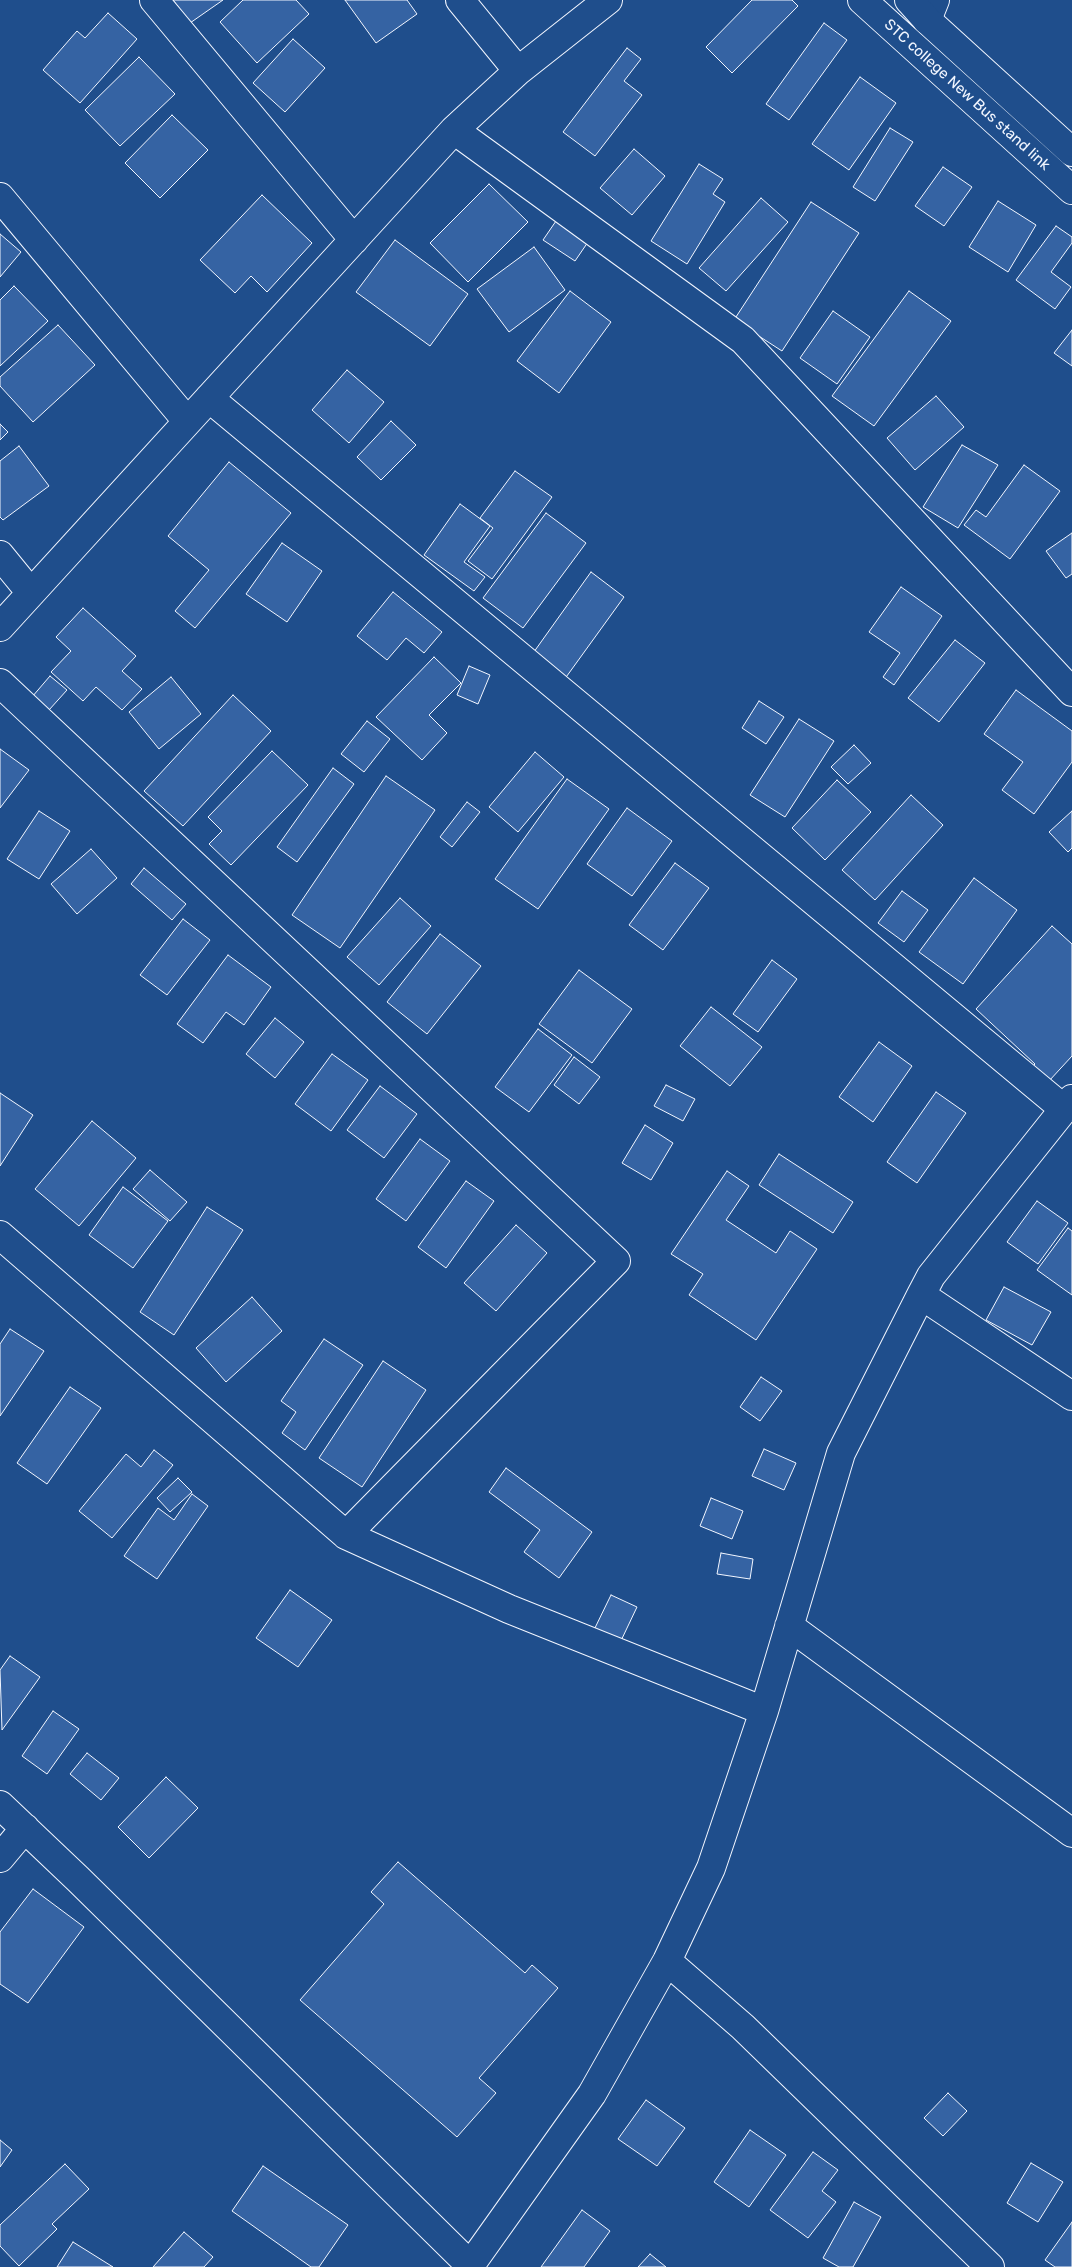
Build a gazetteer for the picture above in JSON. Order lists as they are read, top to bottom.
{
  "streets": {
    "street": ["STC college New Bus stand link"]
  }
}
